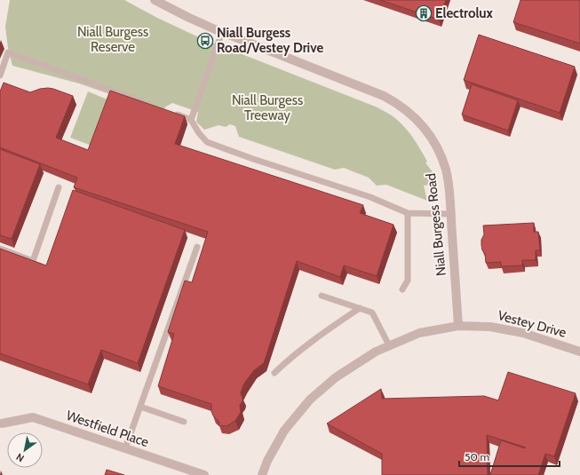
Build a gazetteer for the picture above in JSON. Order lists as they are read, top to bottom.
{
  "streets": {
    "street": ["Niall Burgess Road", "Vestey Drive", "Westfield Place"]
  },
  "crossings": [
    ["Niall Burgess Road", "Vestey Drive"]
  ],
  "parks": ["Niall Burgess Reserve", "Niall Burgess Treeway"],
  "places": {
    "building": ["Electrolux"],
    "bus stop": ["Niall Burgess Road/Vestey Drive"]
  },
  "scale_bar": "50 m",
  "north": "bottom left"
}
